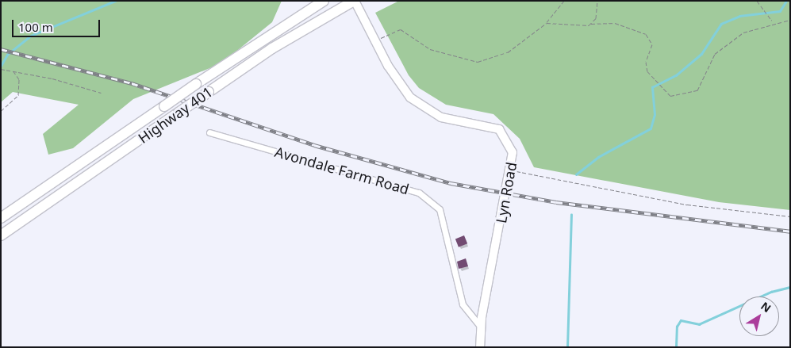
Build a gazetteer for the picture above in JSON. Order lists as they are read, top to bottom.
{
  "streets": {
    "highway": ["Highway 401"],
    "main road": ["Lyn Road"],
    "street": ["Avondale Farm Road"]
  },
  "crossings": [
    ["Highway 401", "Lyn Road"],
    ["Avondale Farm Road", "Lyn Road"]
  ],
  "scale_bar": "100 m",
  "north": "top right"
}
